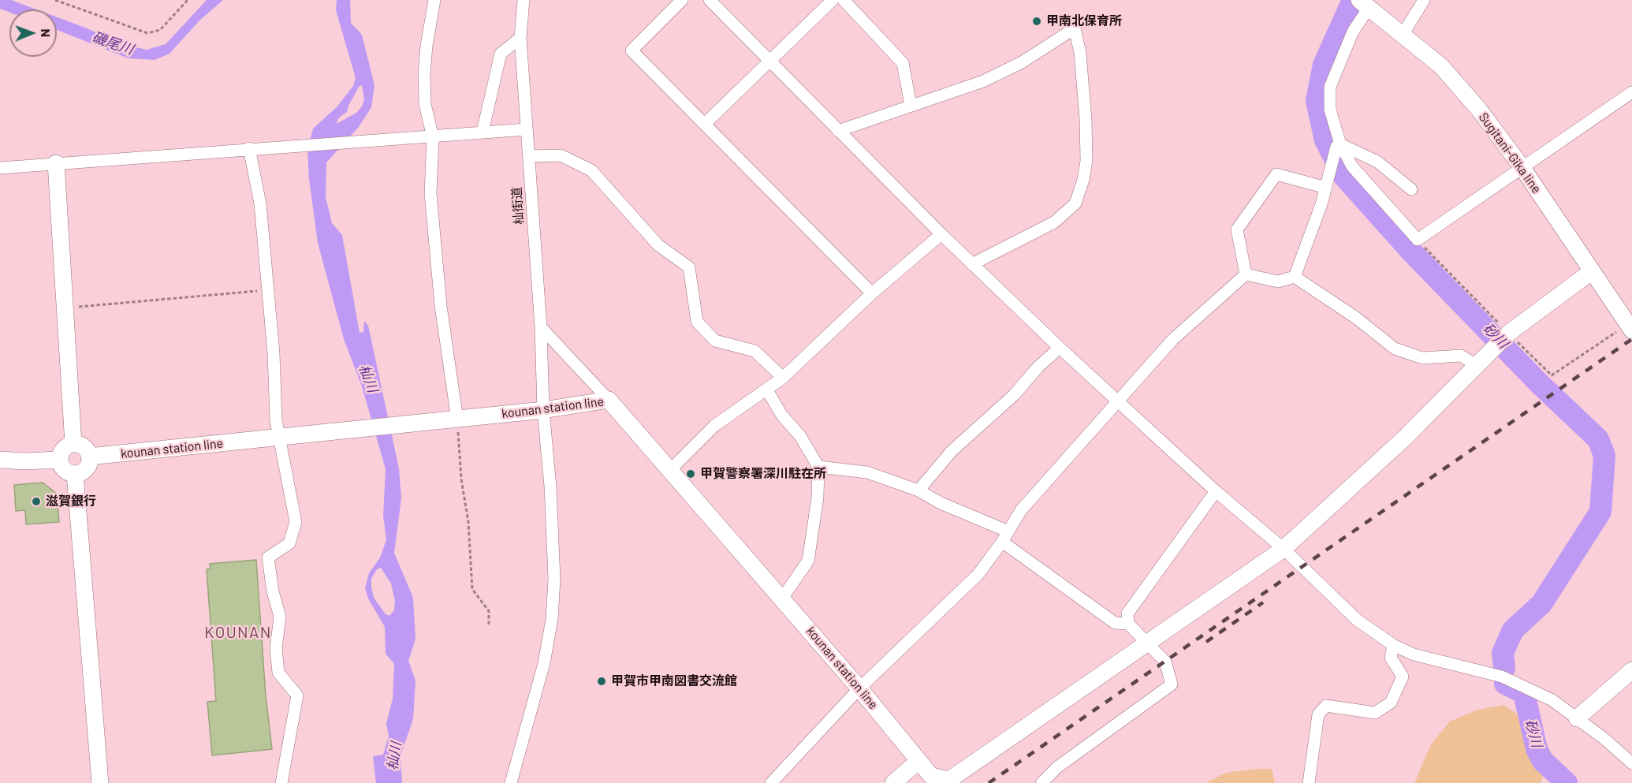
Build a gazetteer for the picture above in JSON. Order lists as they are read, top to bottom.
{
  "streets": {
    "main road": ["Sugitani-Gika line", "kounan station line"],
    "street": ["杣街道"]
  },
  "crossings": [
    ["杣街道", "kounan station line"]
  ],
  "districts": ["KOUNAN"],
  "water": ["磯尾川", "砂川", "杣川"],
  "places": [
    "甲南北保育所",
    "甲賀警察署深川駐在所",
    "滋賀銀行",
    "甲賀市甲南図書交流館"
  ],
  "north": "right"
}
